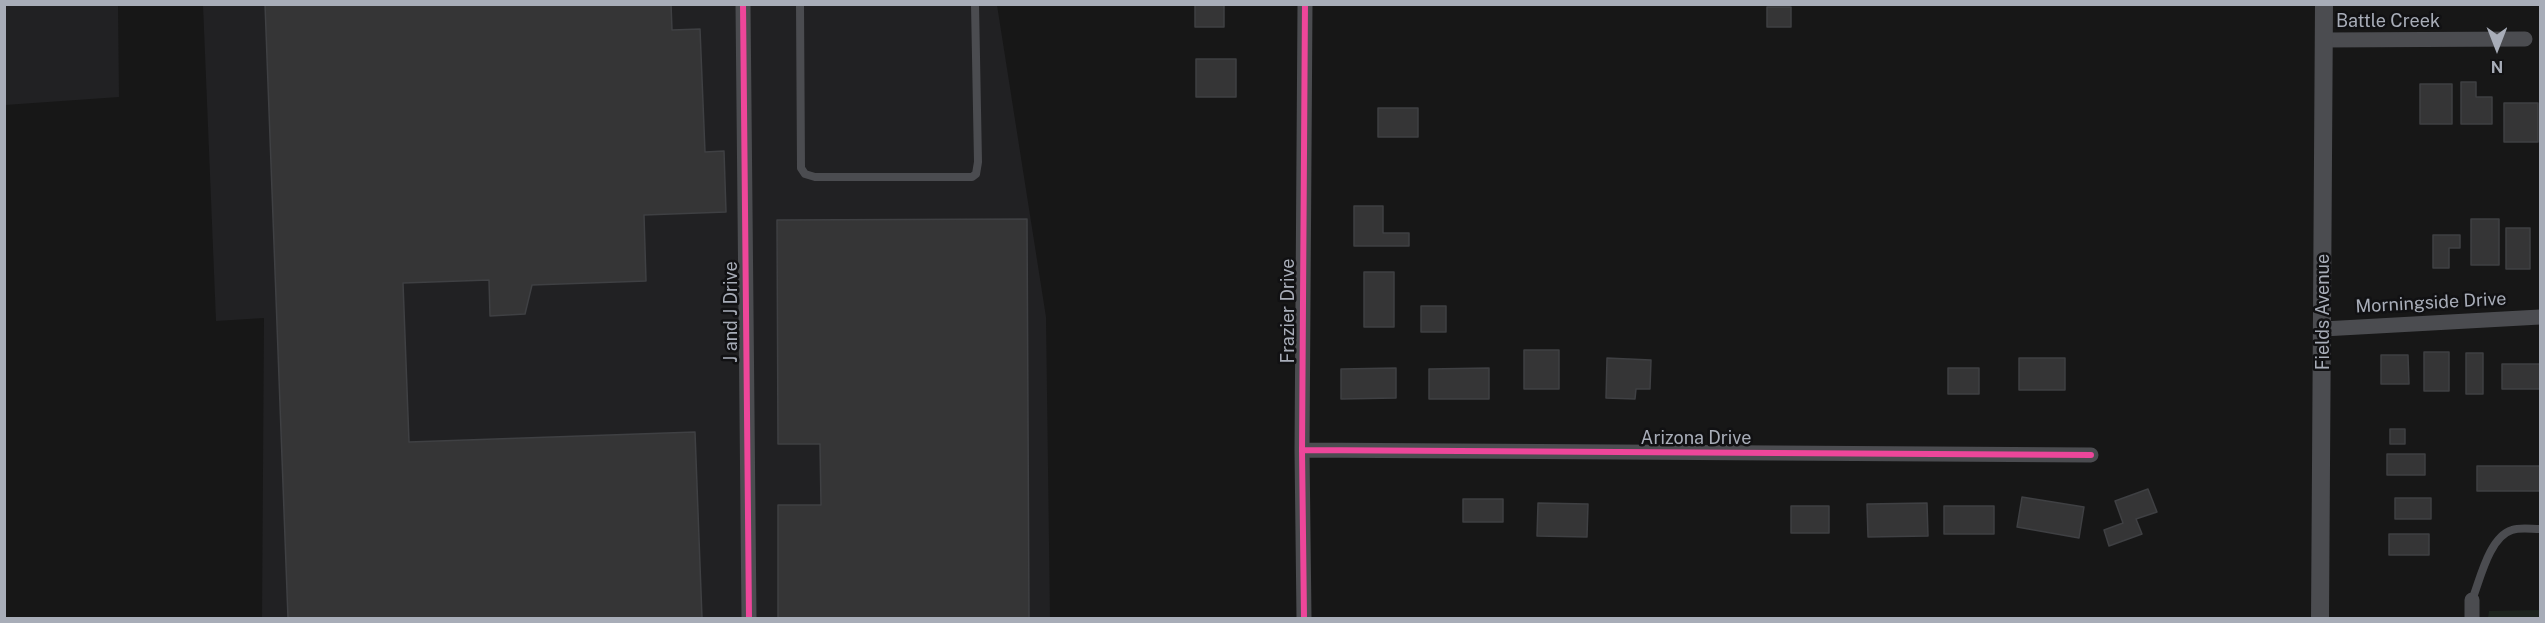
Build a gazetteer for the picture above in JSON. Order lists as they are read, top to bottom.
{
  "streets": {
    "street": [
      "Battle Creek",
      "Morningside Drive",
      "Frazier Drive",
      "J and J Drive",
      "Fields Avenue",
      "Arizona Drive"
    ]
  },
  "crossings": [
    ["Battle Creek", "Fields Avenue"],
    ["Morningside Drive", "Fields Avenue"],
    ["Frazier Drive", "Arizona Drive"]
  ],
  "north": "bottom"
}
